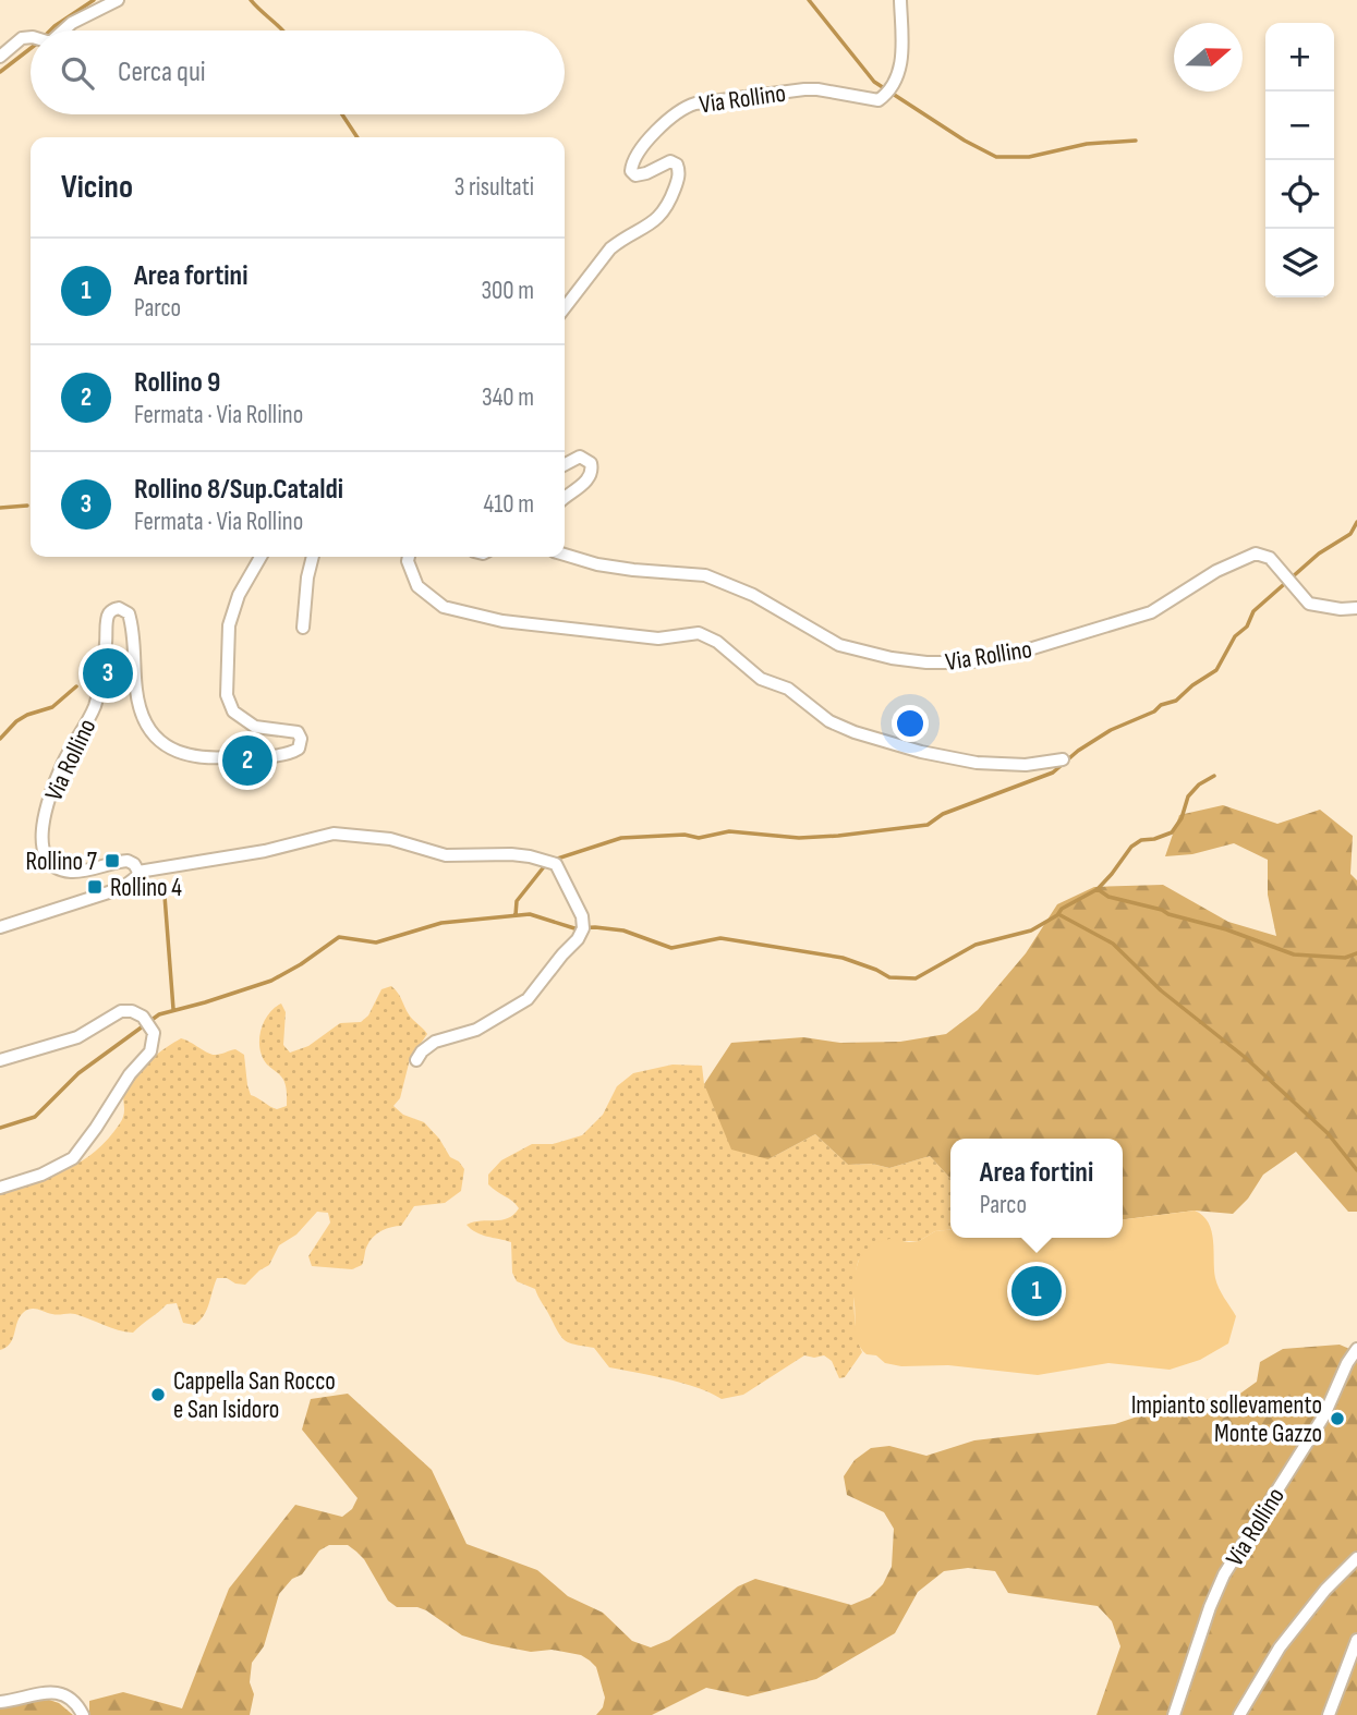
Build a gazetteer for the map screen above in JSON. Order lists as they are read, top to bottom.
{
  "streets": {
    "street": ["Via Rollino"]
  },
  "places": {
    "transit": ["Rollino 7", "Rollino 4"],
    "other": ["Cappella San Rocco e San Isidoro", "Impianto sollevamento Monte Gazzo"]
  },
  "north": "right",
  "page": {
    "map_buttons": ["+", "−"],
    "search": "Cerca qui",
    "heading": ["Vicino", "3 risultati"],
    "list": [
      {
        "mark": "1",
        "name": "Area fortini",
        "note": "Parco",
        "value": "300 m"
      },
      {
        "mark": "2",
        "name": "Rollino 9",
        "note": "Fermata · Via Rollino",
        "value": "340 m"
      },
      {
        "mark": "3",
        "name": "Rollino 8/Sup.Cataldi",
        "note": "Fermata · Via Rollino",
        "value": "410 m"
      }
    ],
    "pins": ["3", "2", "1"],
    "popup": ["Area fortini", "Parco"]
  }
}
